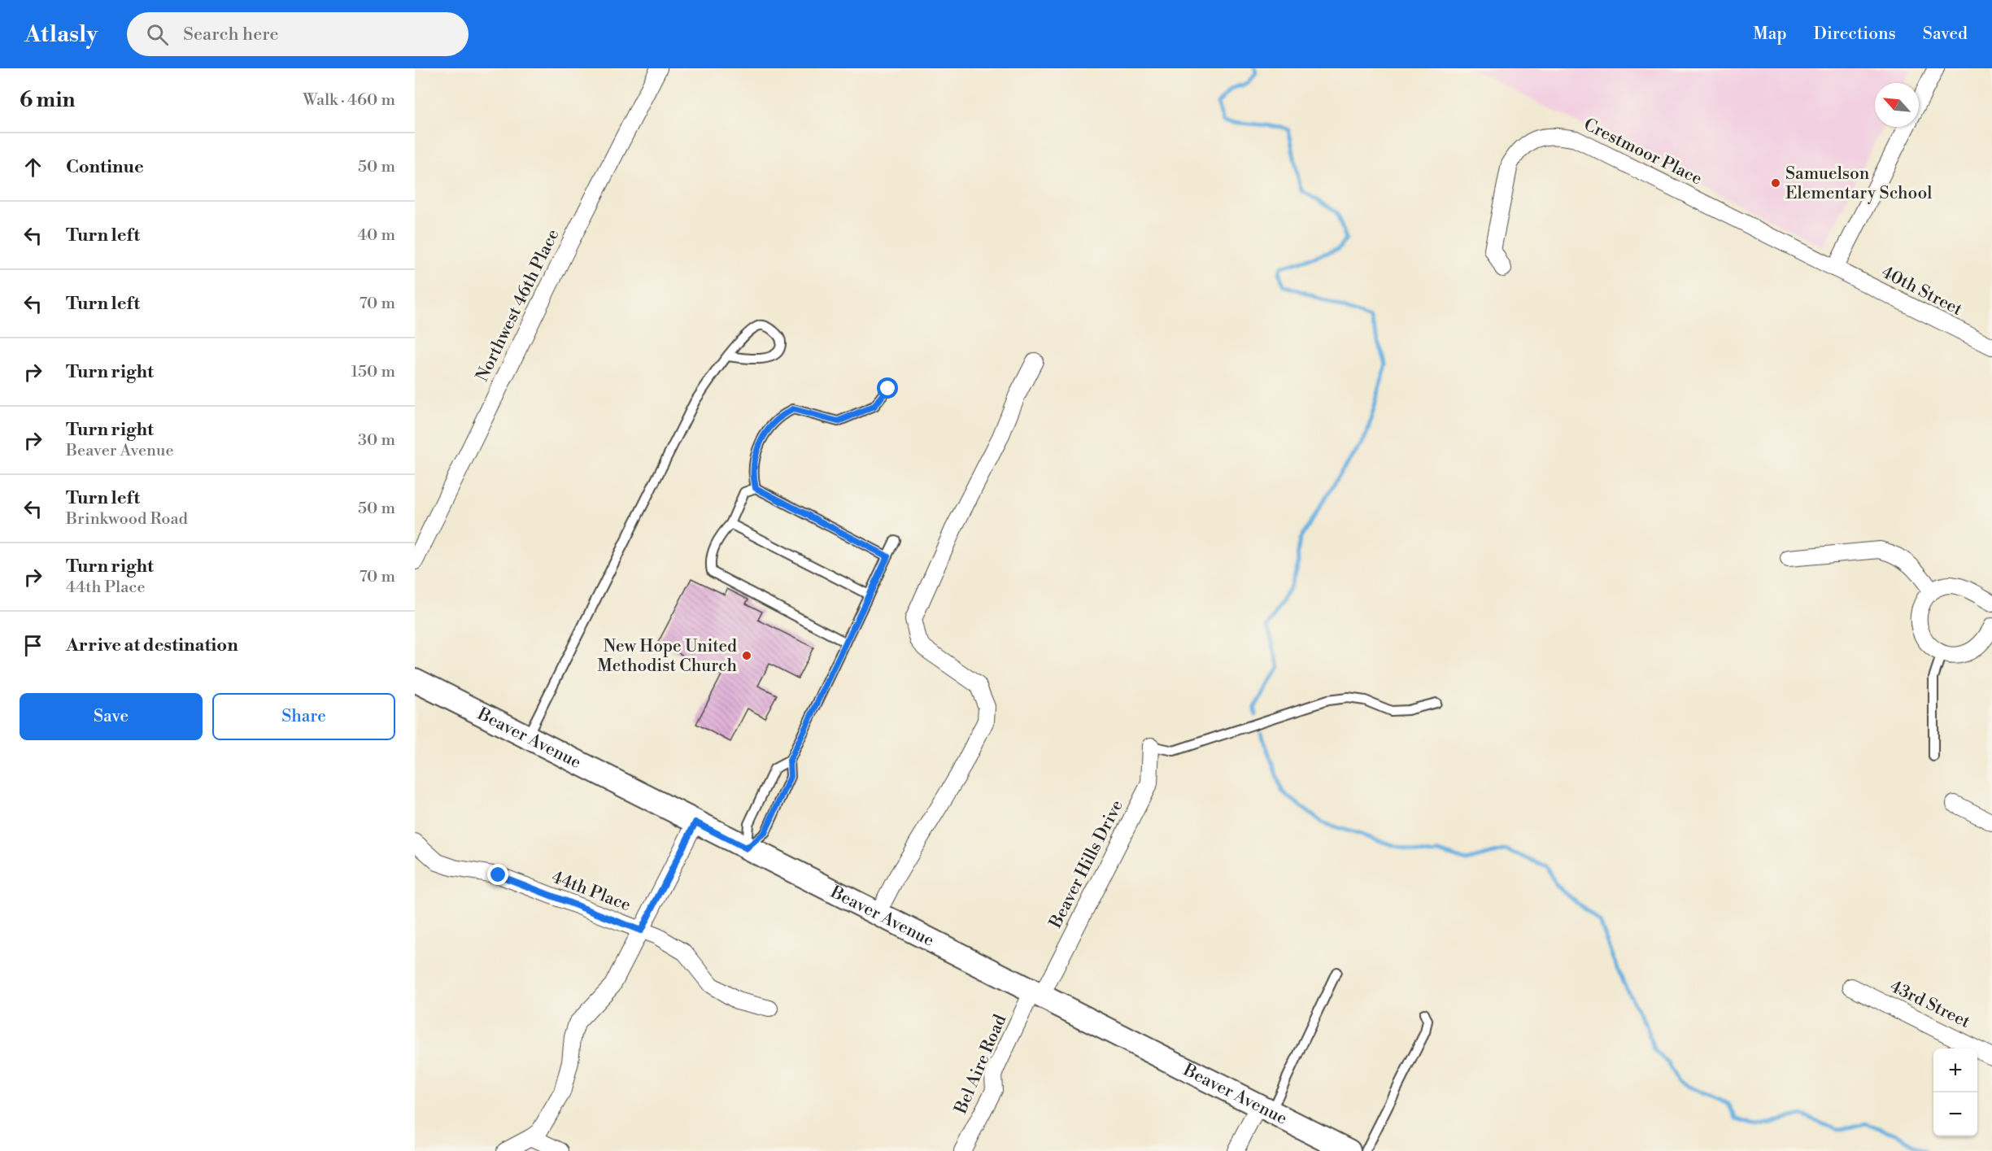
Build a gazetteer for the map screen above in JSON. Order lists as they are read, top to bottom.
{
  "streets": {
    "main road": ["Beaver Avenue"],
    "street": [
      "Crestmoor Place",
      "40th Street",
      "Northwest 46th Place",
      "Beaver Hills Drive",
      "44th Place",
      "43rd Street",
      "Bel Aire Road"
    ]
  },
  "crossings": [
    ["Crestmoor Place", "40th Street"],
    ["Beaver Avenue", "Beaver Hills Drive"],
    ["Beaver Avenue", "Bel Aire Road"],
    ["Beaver Hills Drive", "Bel Aire Road"]
  ],
  "places": ["Samuelson Elementary School", "New Hope United Methodist Church"],
  "north": "top left",
  "page": {
    "header": "Atlasly",
    "search": "Search here",
    "nav": ["Map", "Directions", "Saved"],
    "heading": ["6 min", "Walk · 460 m"],
    "list": [
      ["Continue", "50 m"],
      ["Turn left", "40 m"],
      ["Turn left", "70 m"],
      ["Turn right", "150 m"],
      ["Turn right", "Beaver Avenue", "30 m"],
      ["Turn left", "Brinkwood Road", "50 m"],
      ["Turn right", "44th Place", "70 m"],
      "Arrive at destination"
    ],
    "buttons": ["Save", "Share"],
    "map_buttons": ["+", "−"]
  }
}
